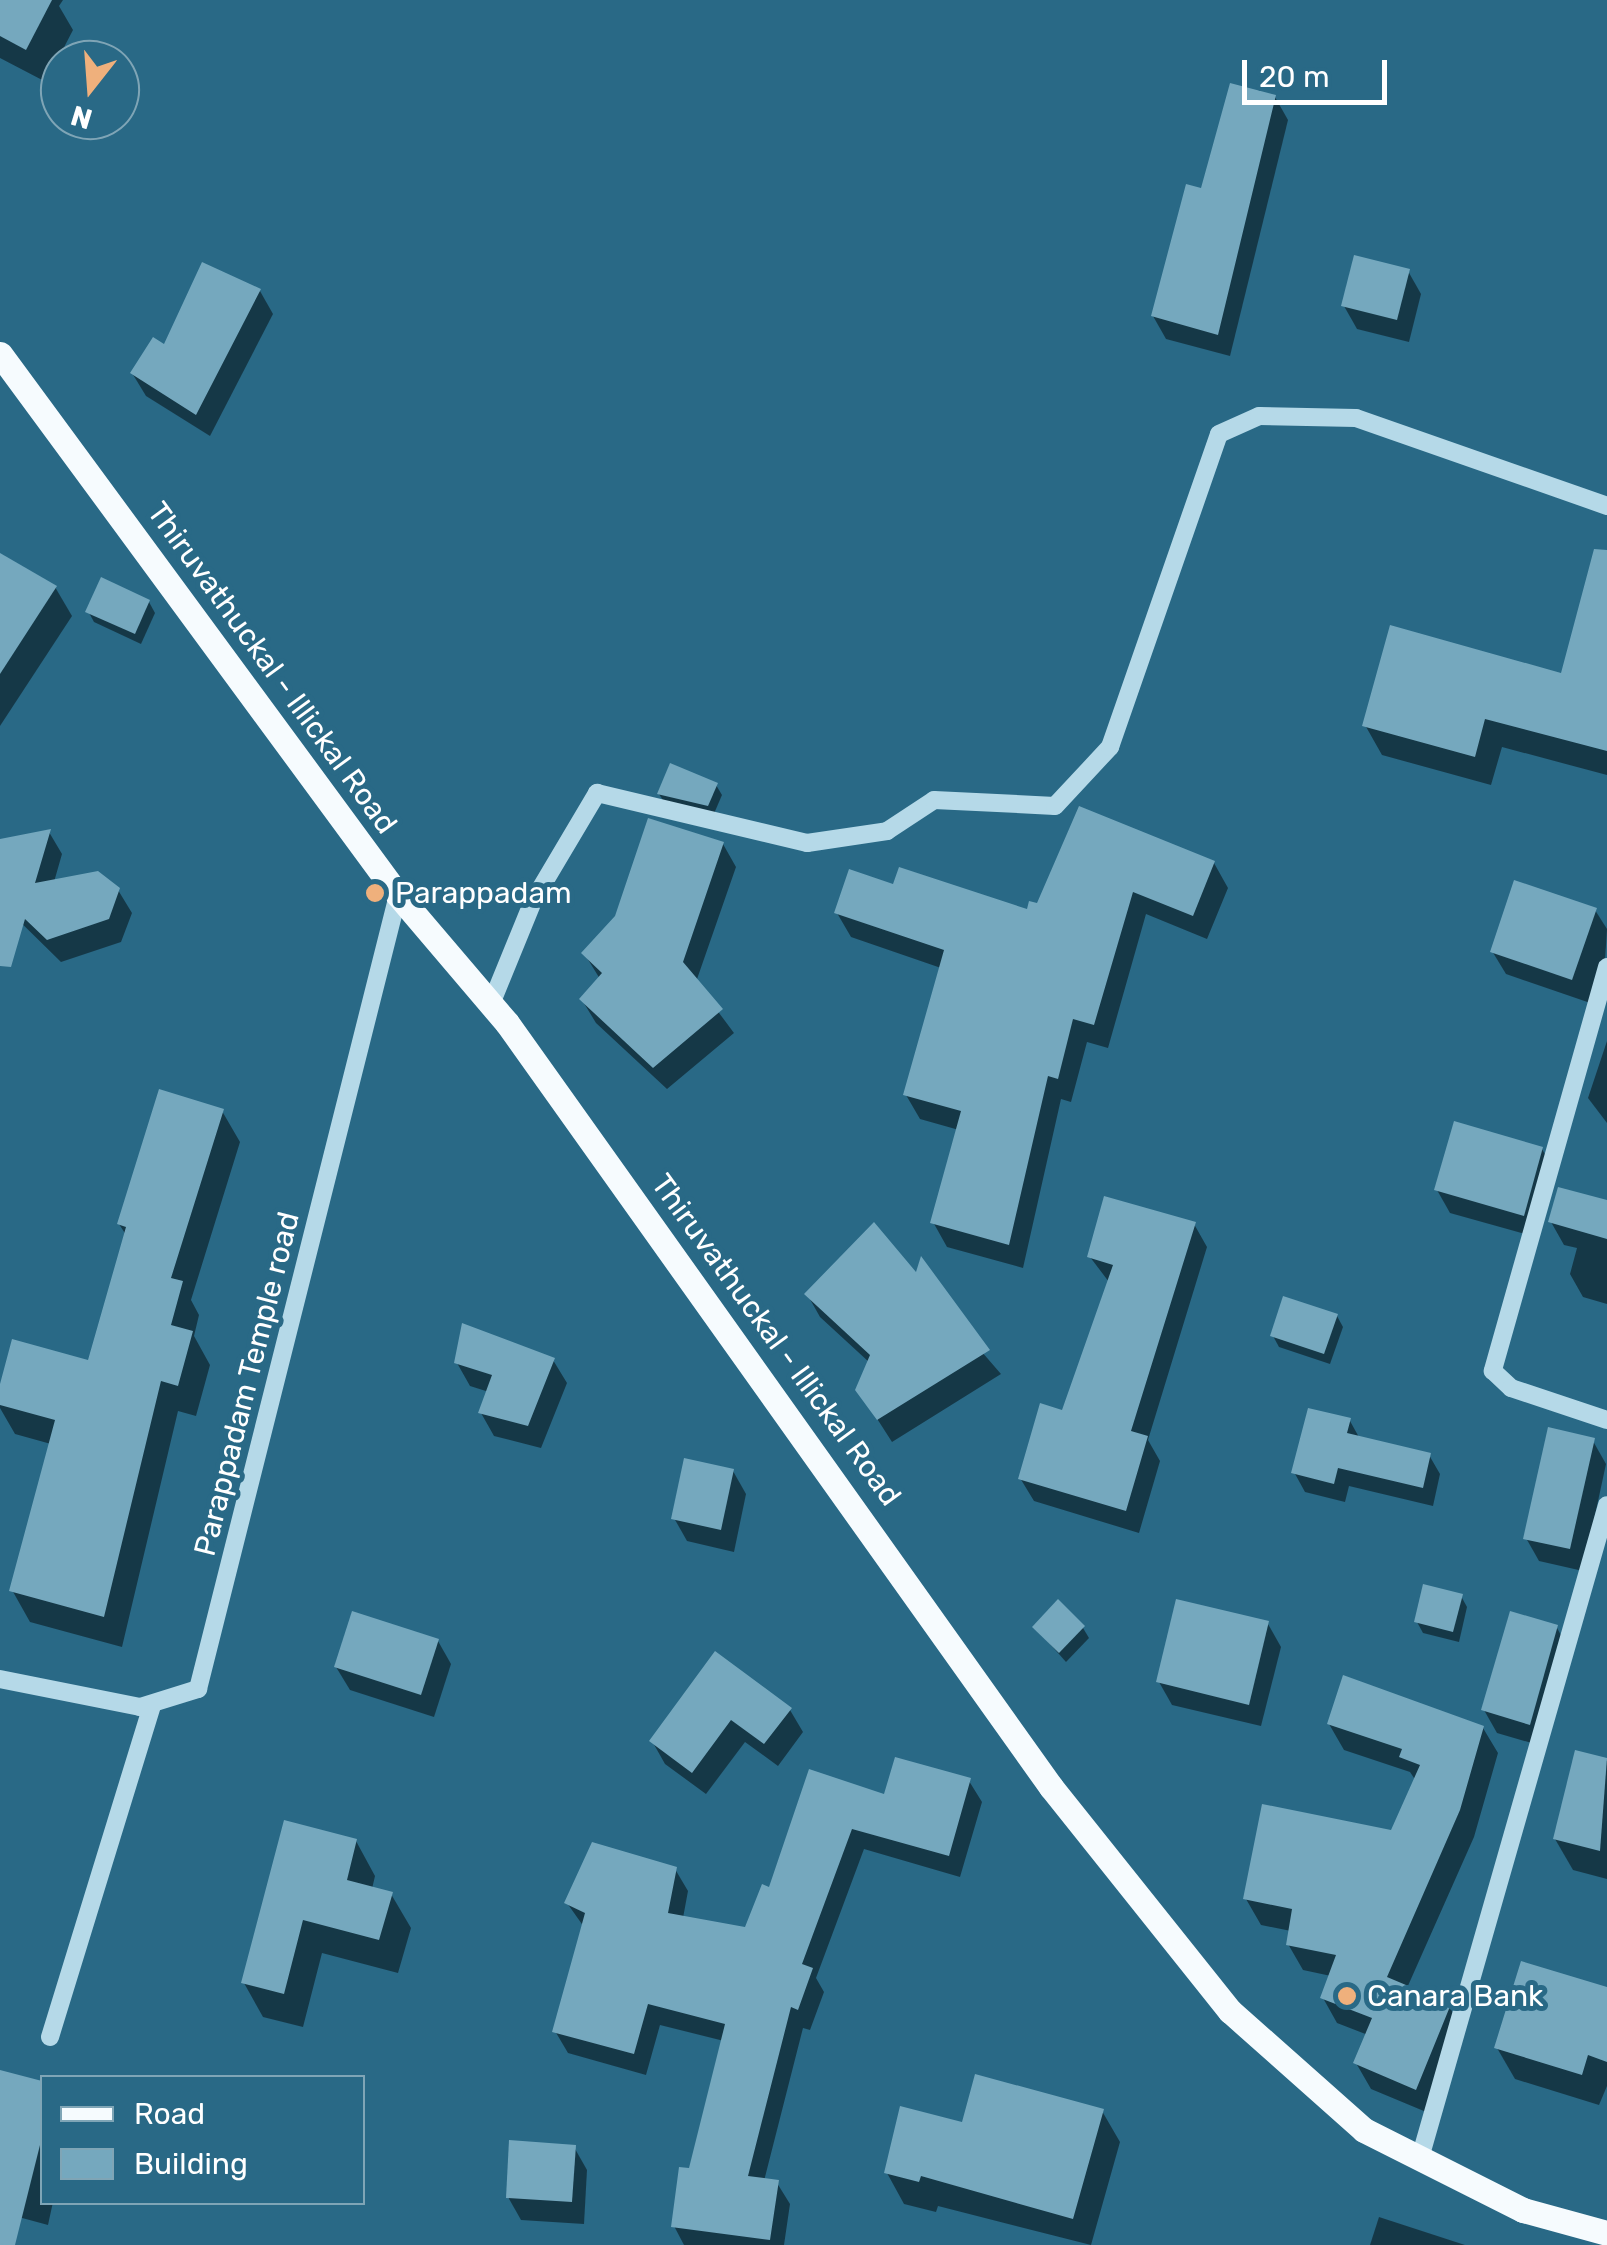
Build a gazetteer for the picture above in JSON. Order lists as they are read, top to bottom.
{
  "streets": {
    "main road": ["Thiruvathuckal - Illickal Road"],
    "street": ["Parappadam Temple road"]
  },
  "crossings": [
    ["Thiruvathuckal - Illickal Road", "Parappadam Temple road"]
  ],
  "places": ["Parappadam", "Canara Bank"],
  "legend": ["Road", "Building"],
  "scale_bar": "20 m",
  "north": "bottom"
}
